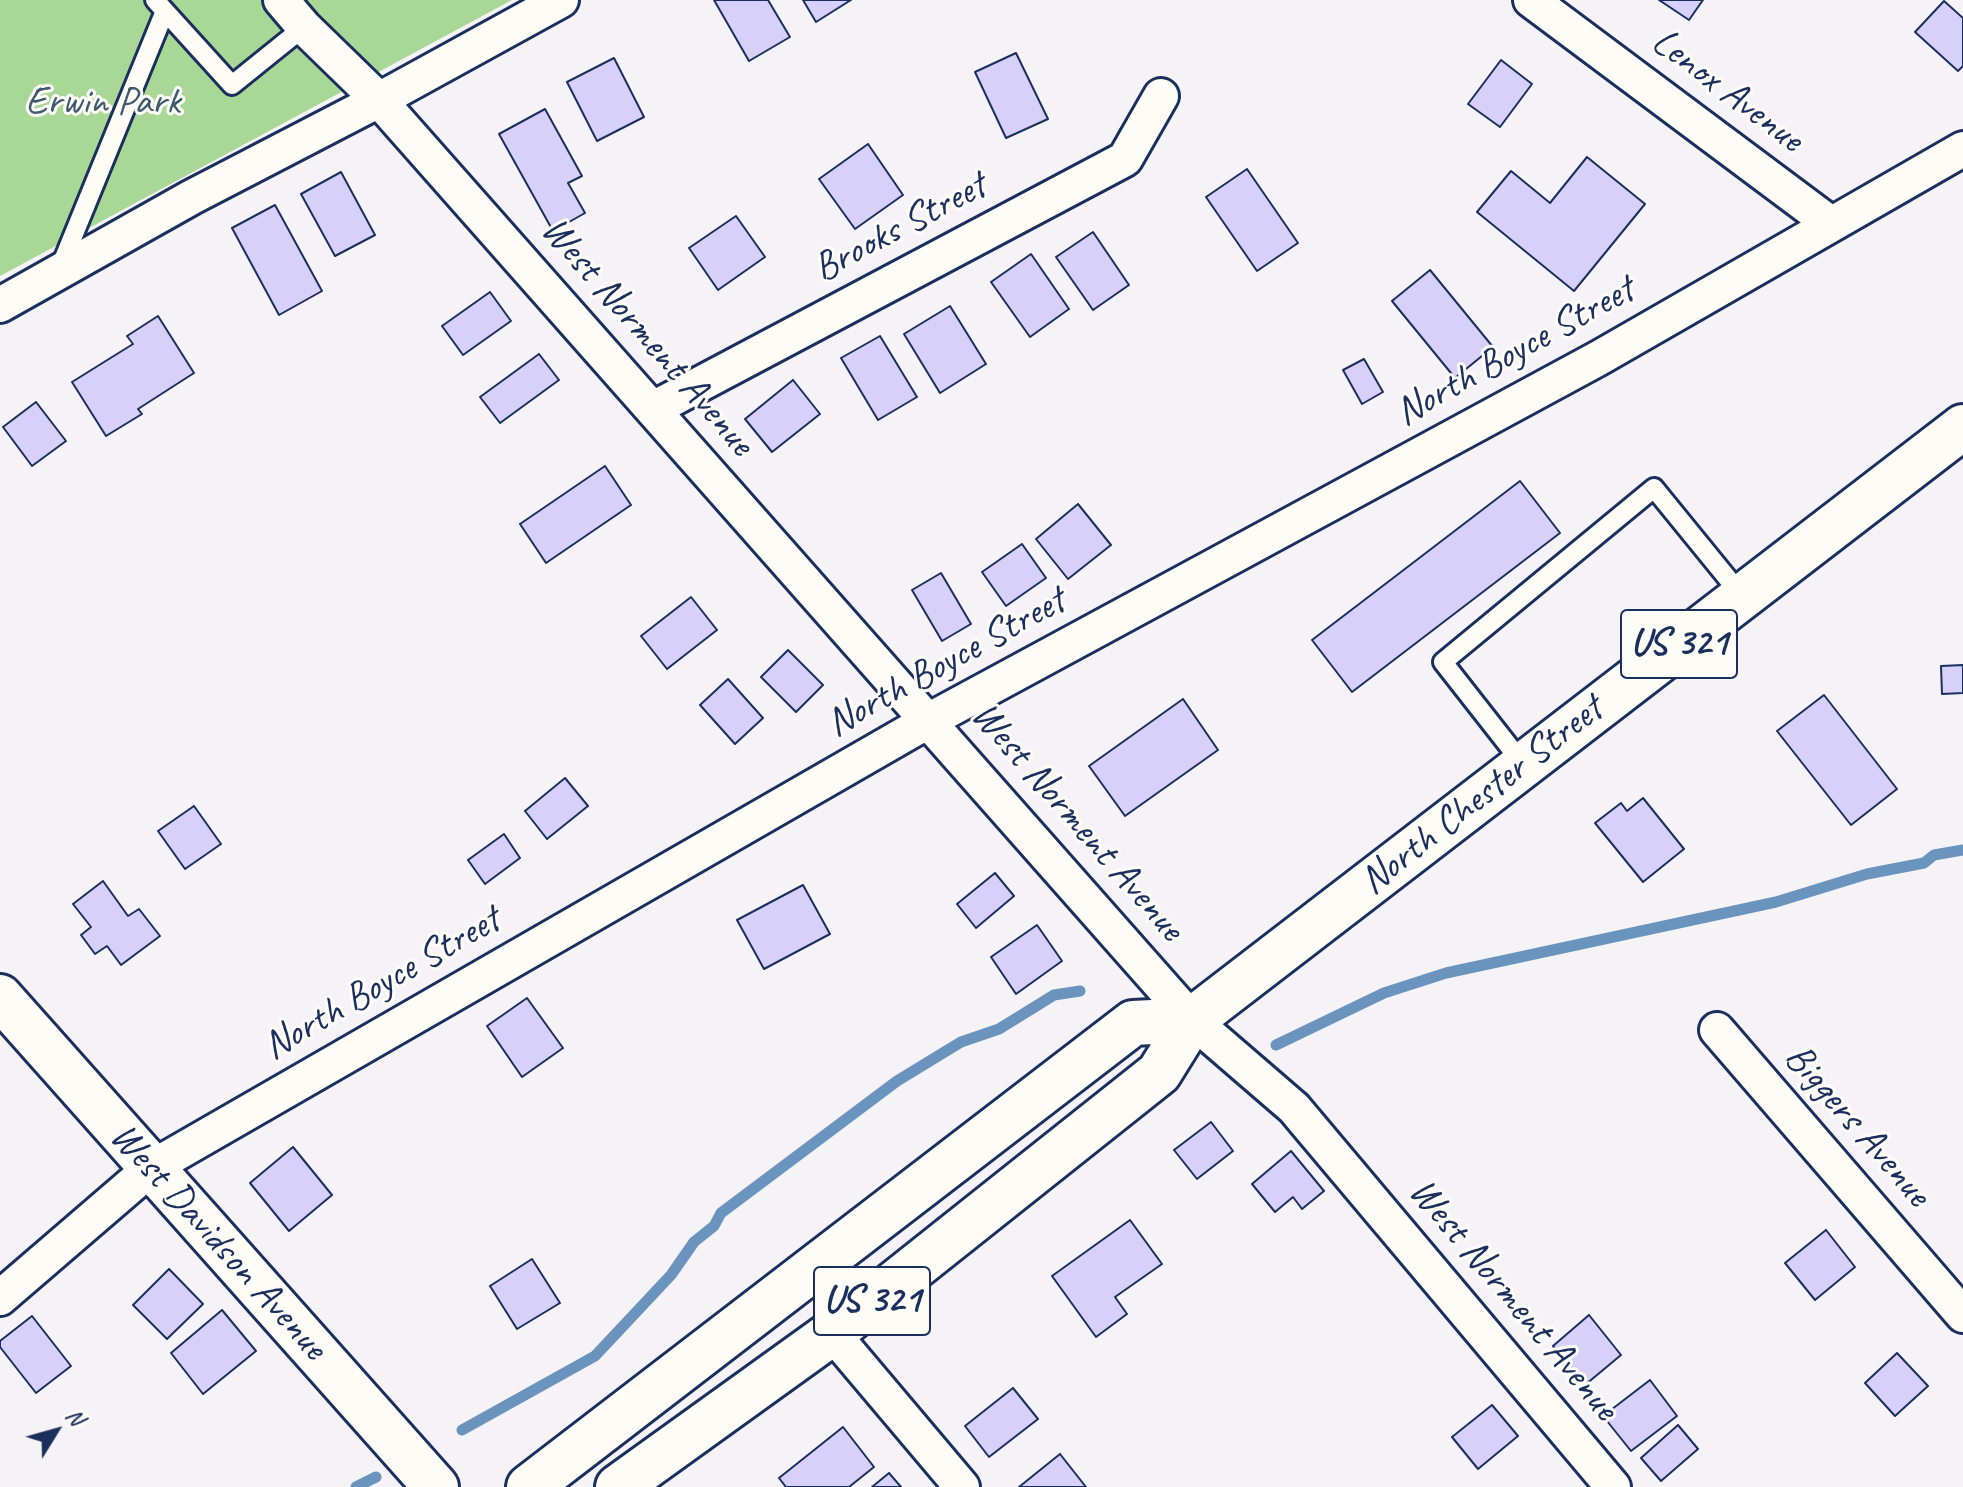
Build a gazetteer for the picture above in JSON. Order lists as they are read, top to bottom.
{
  "streets": {
    "main road": ["US 321", "North Chester Street", "West Davidson Avenue"],
    "street": [
      "Lenox Avenue",
      "Brooks Street",
      "West Norment Avenue",
      "North Boyce Street",
      "Biggers Avenue"
    ]
  },
  "crossings": [
    ["Lenox Avenue", "North Boyce Street"],
    ["Brooks Street", "West Norment Avenue"],
    ["West Norment Avenue", "North Boyce Street"],
    ["West Norment Avenue", "US 321"],
    ["West Norment Avenue", "North Chester Street"],
    ["North Boyce Street", "West Davidson Avenue"],
    ["US 321", "North Chester Street"]
  ],
  "parks": ["Erwin Park"],
  "north": "top right"
}
